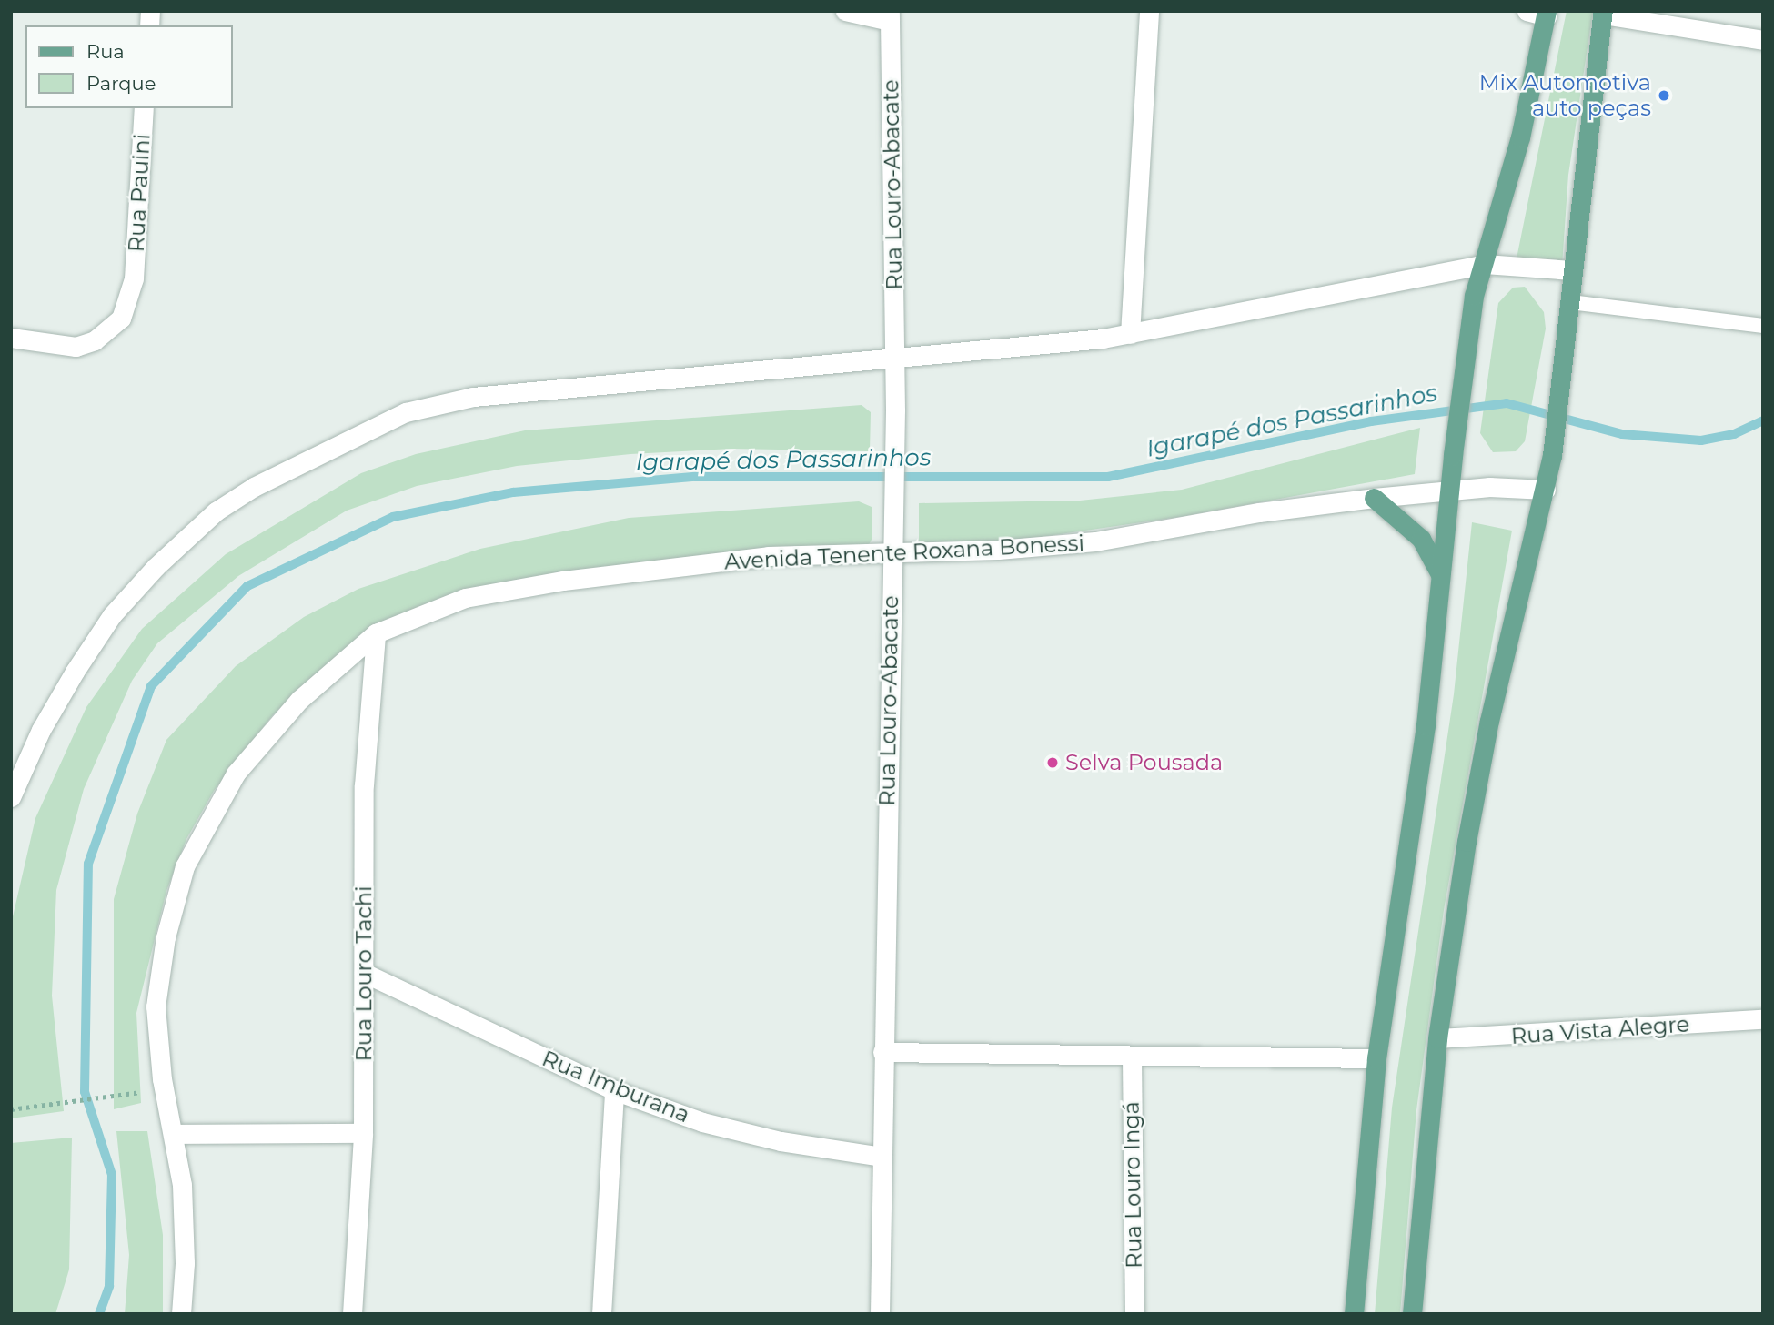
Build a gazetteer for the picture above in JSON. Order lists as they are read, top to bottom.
{
  "streets": {
    "street": [
      "Rua Louro-Abacate",
      "Rua Pauini",
      "Avenida Tenente Roxana Bonessi",
      "Rua Louro Tachi",
      "Rua Vista Alegre",
      "Rua Imburana",
      "Rua Louro Ingá"
    ]
  },
  "crossings": [
    ["Rua Louro-Abacate", "Avenida Tenente Roxana Bonessi"],
    ["Rua Louro-Abacate", "Rua Imburana"],
    ["Avenida Tenente Roxana Bonessi", "Rua Louro Tachi"],
    ["Rua Louro Tachi", "Rua Imburana"]
  ],
  "water": ["Igarapé dos Passarinhos"],
  "places": ["Mix Automotiva auto peças", "Selva Pousada"],
  "legend": ["Rua", "Parque"]
}
